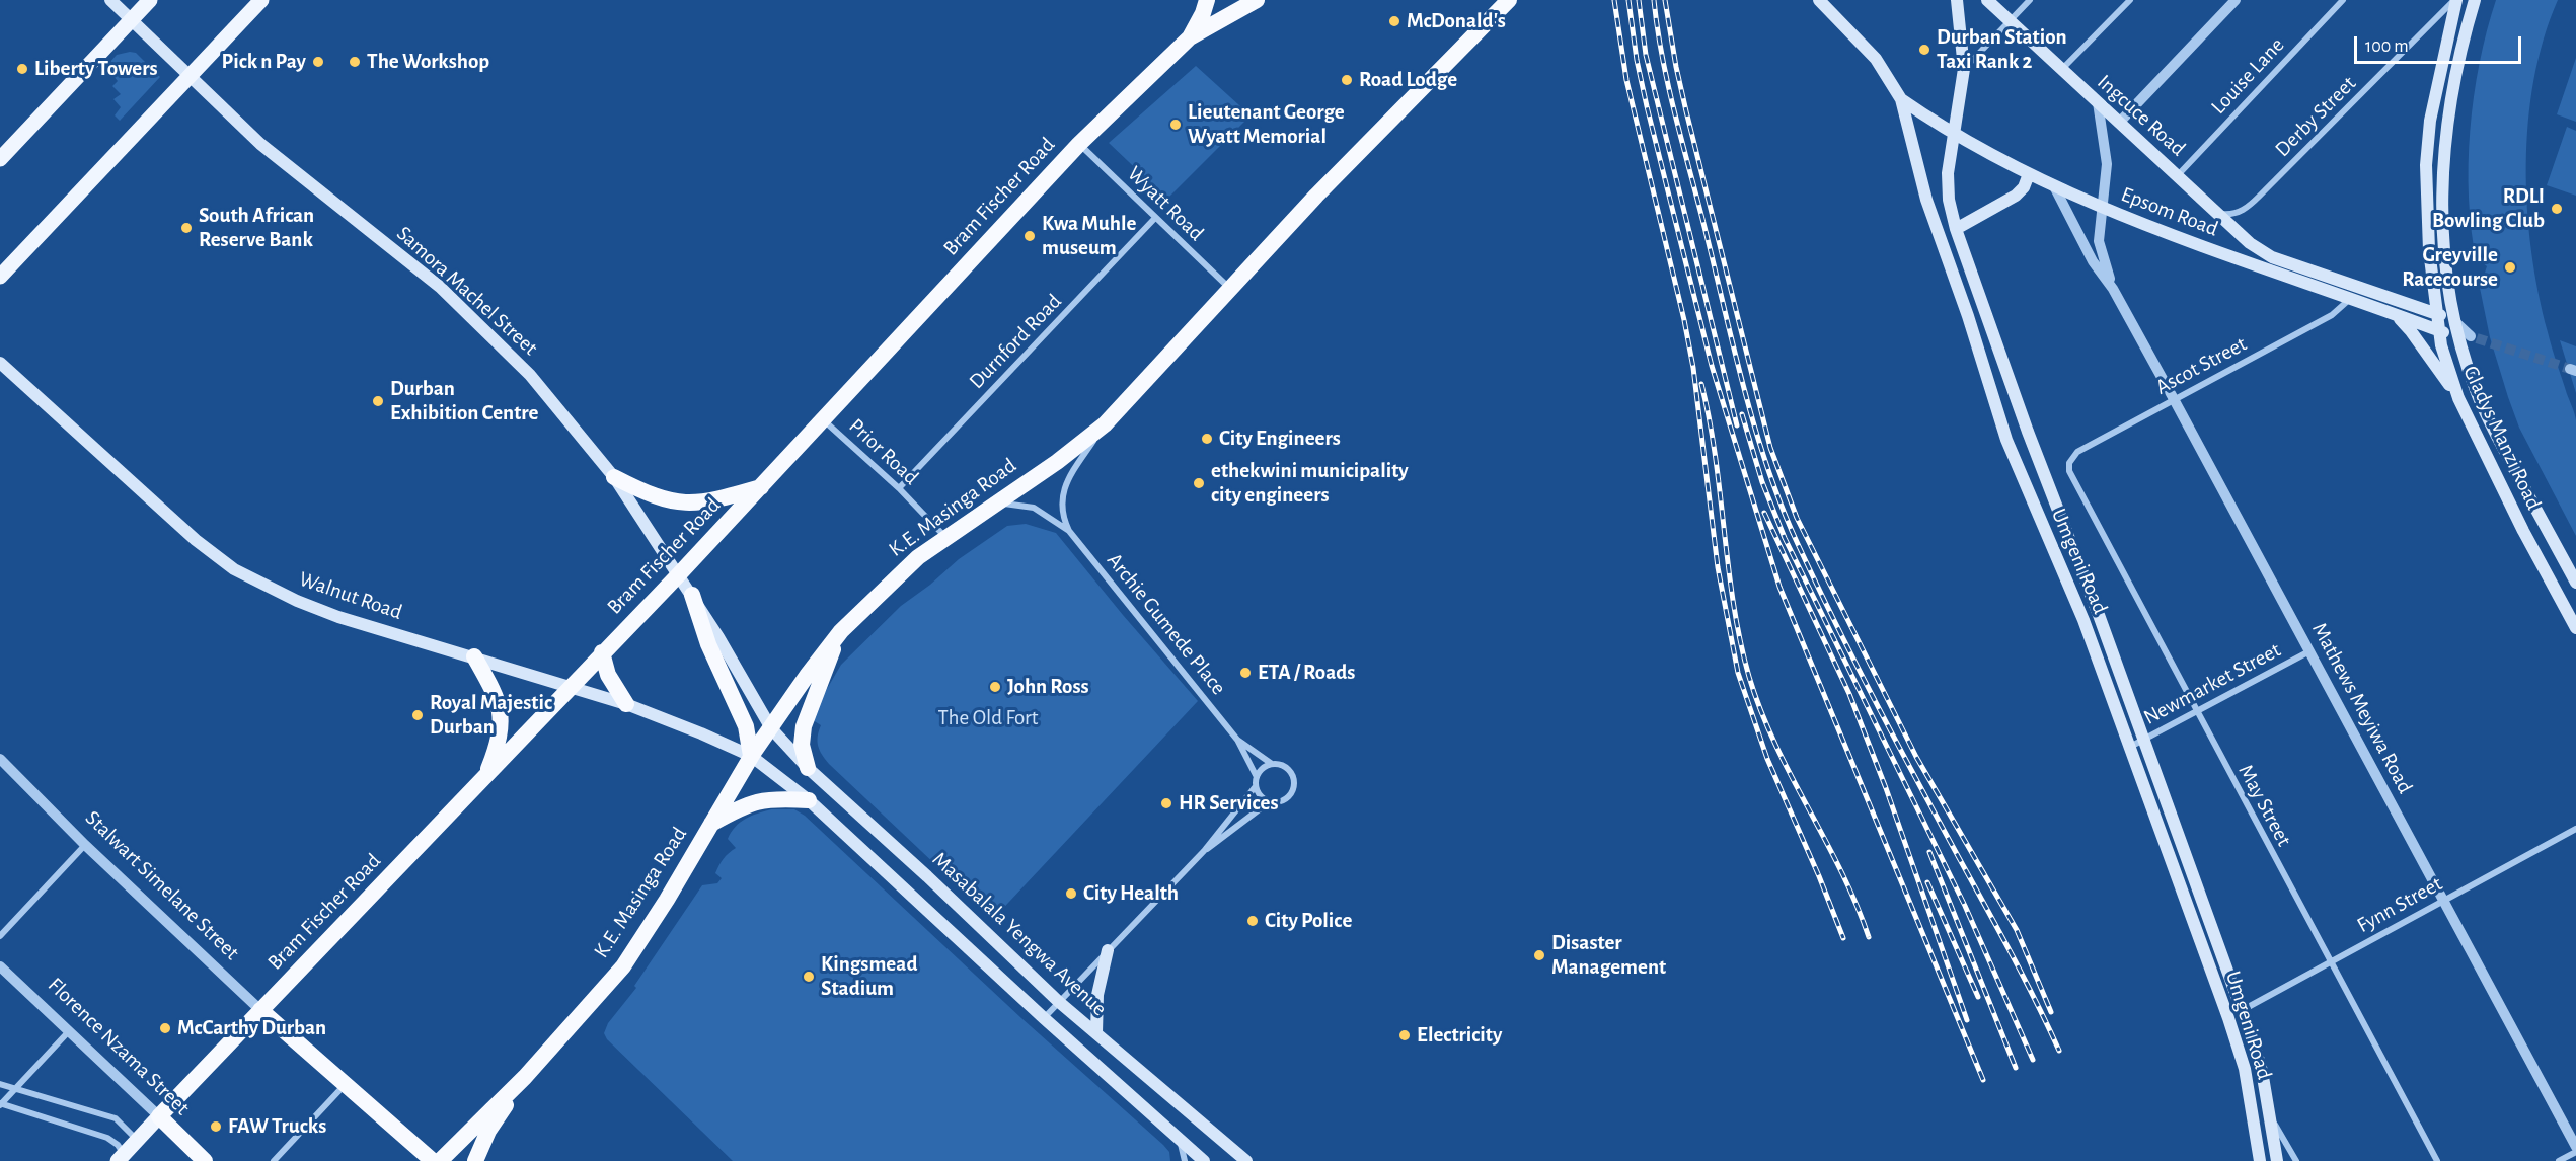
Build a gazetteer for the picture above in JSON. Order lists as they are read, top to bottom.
{
  "streets": {
    "highway": [
      "Bram Fischer Road",
      "K.E. Masinga Road",
      "Stalwart Simelane Street",
      "Florence Nzama Street"
    ],
    "main road": [
      "Ingcuce Road",
      "Epsom Road",
      "Samora Machel Street",
      "Gladys Manzi Road",
      "Umgeni Road",
      "Walnut Road",
      "Masabalala Yengwa Avenue"
    ],
    "street": [
      "Louise Lane",
      "Derby Street",
      "Wyatt Road",
      "Durnford Road",
      "Ascot Street",
      "Prior Road",
      "Archie Gumede Place",
      "Newmarket Street",
      "Mathews Meyiwa Road",
      "May Street",
      "Fynn Street"
    ]
  },
  "crossings": [
    ["Louise Lane", "Ingcuce Road"],
    ["Ingcuce Road", "Derby Street"],
    ["Ingcuce Road", "Gladys Manzi Road"],
    ["Ingcuce Road", "Mathews Meyiwa Road"],
    ["Derby Street", "Gladys Manzi Road"],
    ["Bram Fischer Road", "Wyatt Road"],
    ["Bram Fischer Road", "Samora Machel Street"],
    ["Bram Fischer Road", "Prior Road"],
    ["Bram Fischer Road", "Walnut Road"],
    ["Bram Fischer Road", "Stalwart Simelane Street"],
    ["Bram Fischer Road", "Florence Nzama Street"],
    ["Wyatt Road", "Durnford Road"],
    ["Wyatt Road", "K.E. Masinga Road"],
    ["Epsom Road", "Ascot Street"],
    ["Epsom Road", "Gladys Manzi Road"],
    ["Epsom Road", "Umgeni Road"],
    ["Epsom Road", "Mathews Meyiwa Road"],
    ["Samora Machel Street", "K.E. Masinga Road"],
    ["Samora Machel Street", "Masabalala Yengwa Avenue"],
    ["Durnford Road", "Prior Road"],
    ["Ascot Street", "Mathews Meyiwa Road"],
    ["Ascot Street", "May Street"],
    ["Prior Road", "K.E. Masinga Road"],
    ["K.E. Masinga Road", "Walnut Road"],
    ["K.E. Masinga Road", "Archie Gumede Place"],
    ["K.E. Masinga Road", "Masabalala Yengwa Avenue"],
    ["Umgeni Road", "Newmarket Street"],
    ["Umgeni Road", "Fynn Street"],
    ["Walnut Road", "Masabalala Yengwa Avenue"],
    ["Newmarket Street", "Mathews Meyiwa Road"],
    ["Newmarket Street", "May Street"],
    ["Mathews Meyiwa Road", "Fynn Street"],
    ["May Street", "Fynn Street"]
  ],
  "parks": ["The Old Fort"],
  "places": [
    "McDonald's",
    "Durban Station Taxi Rank 2",
    "Pick n Pay",
    "The Workshop",
    "Liberty Towers",
    "Road Lodge",
    "Lieutenant George Wyatt Memorial",
    "RDLI Bowling Club",
    "South African Reserve Bank",
    "Kwa Muhle museum",
    "Greyville Racecourse",
    "Durban Exhibition Centre",
    "City Engineers",
    "ethekwini municipality city engineers",
    "ETA / Roads",
    "John Ross",
    "Royal Majestic Durban",
    "HR Services",
    "City Health",
    "City Police",
    "Disaster Management",
    "Kingsmead Stadium",
    "McCarthy Durban",
    "Electricity",
    "FAW Trucks"
  ],
  "scale_bar": "100 m"
}
